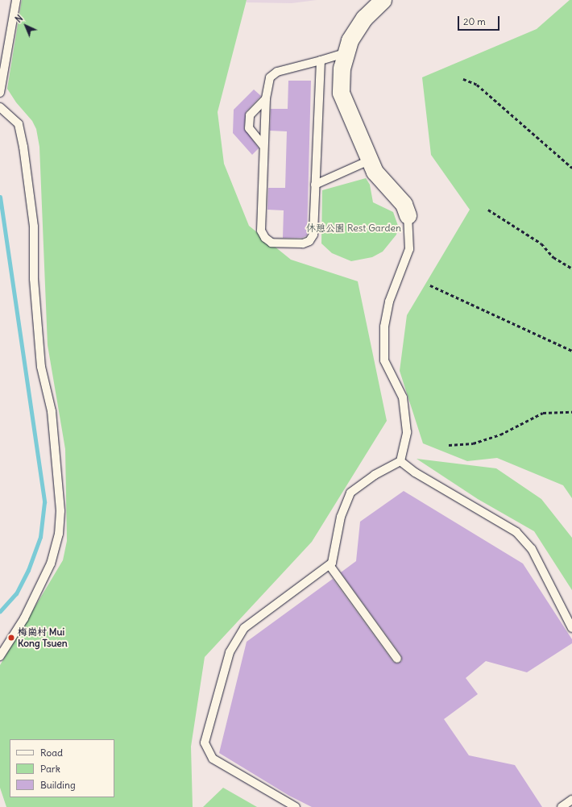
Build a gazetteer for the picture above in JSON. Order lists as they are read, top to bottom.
{
  "parks": ["休憩公園 Rest Garden"],
  "places": ["梅崗村 Mui Kong Tsuen"],
  "legend": ["Road", "Park", "Building"],
  "scale_bar": "20 m",
  "north": "top left"
}
